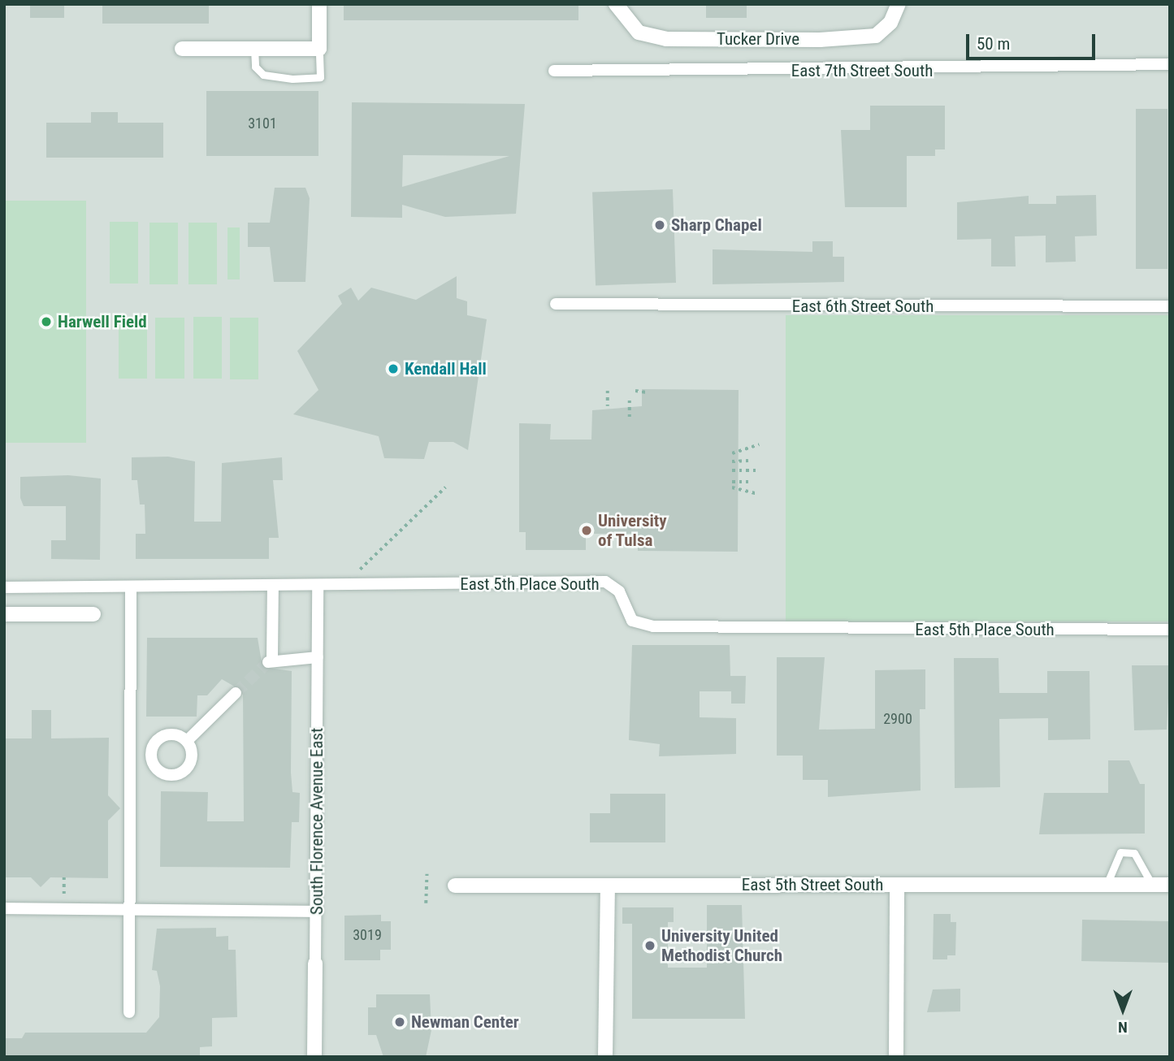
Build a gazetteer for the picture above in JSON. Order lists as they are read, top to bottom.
{
  "streets": {
    "street": [
      "Tucker Drive",
      "East 7th Street South",
      "East 6th Street South",
      "East 5th Place South",
      "South Florence Avenue East",
      "East 5th Street South"
    ]
  },
  "crossings": [
    ["East 5th Place South", "South Florence Avenue East"]
  ],
  "places": [
    "Sharp Chapel",
    "Harwell Field",
    "Kendall Hall",
    "University of Tulsa",
    "University United Methodist Church",
    "Newman Center"
  ],
  "house_numbers": ["3101", "2900", "3019"],
  "scale_bar": "50 m",
  "north": "bottom"
}
